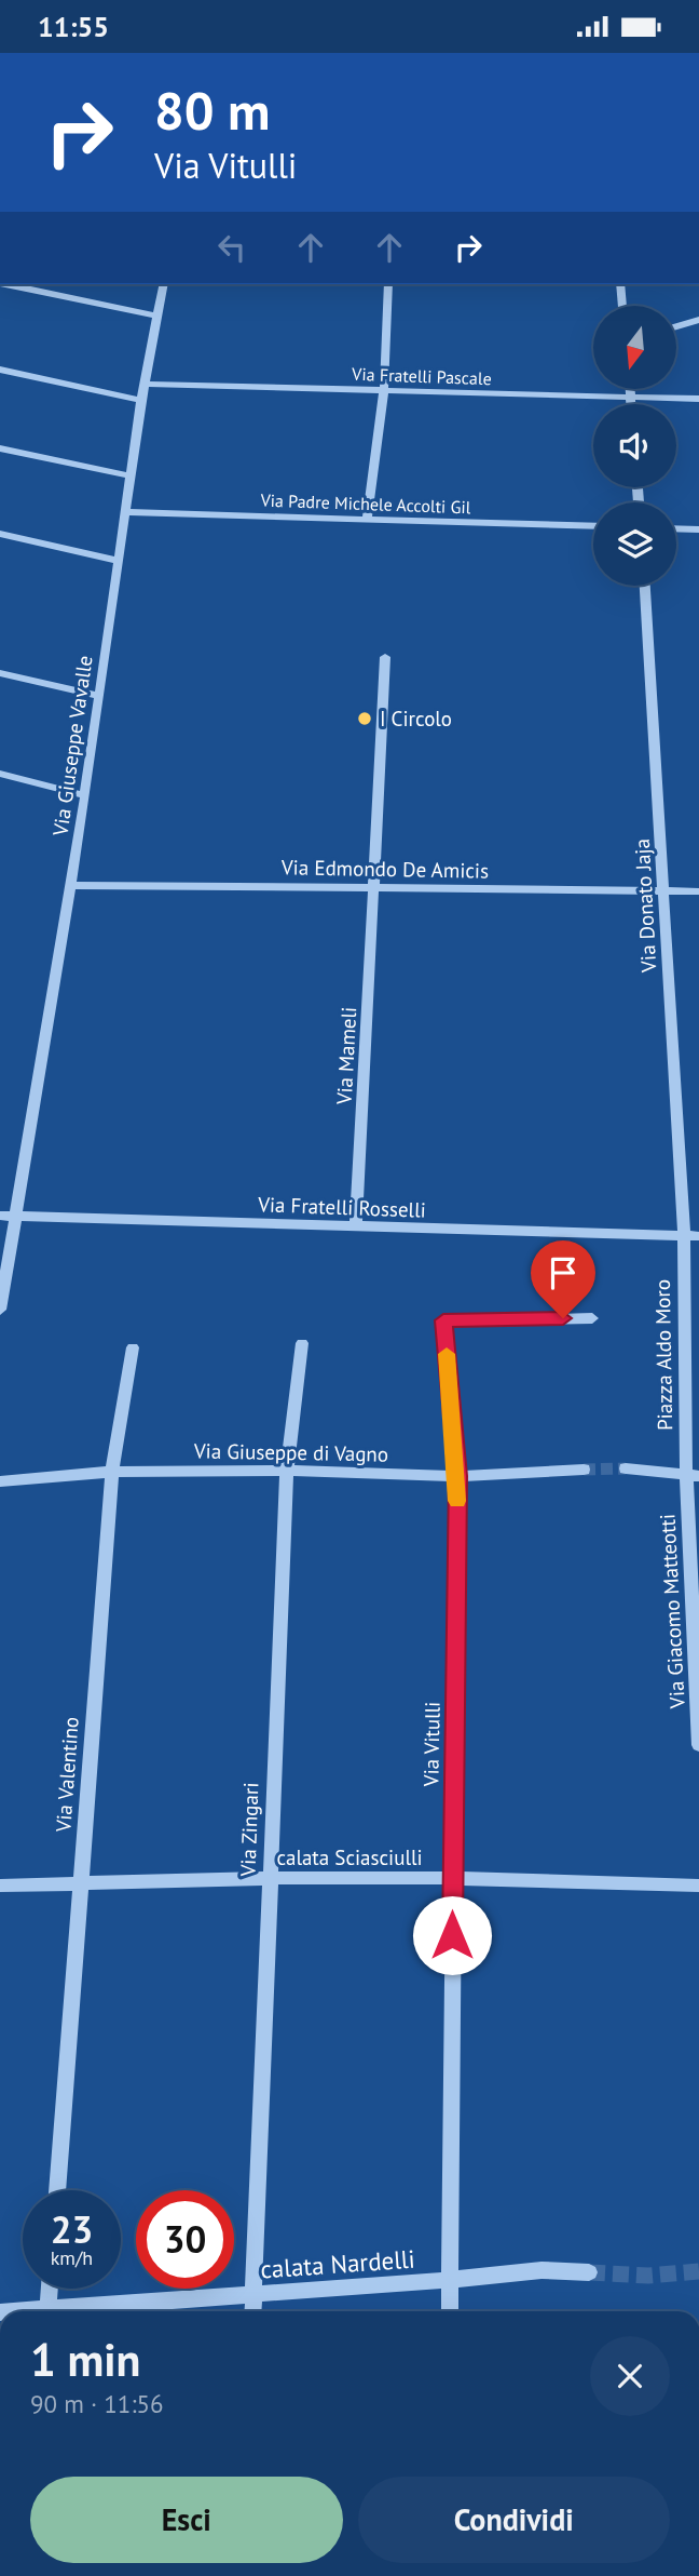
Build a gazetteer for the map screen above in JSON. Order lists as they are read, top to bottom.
{
  "streets": {
    "street": [
      "Via Fratelli Pascale",
      "Via Padre Michele Accolti Gil",
      "Via Giuseppe Vavalle",
      "Via Edmondo De Amicis",
      "Via Donato Jaja",
      "Via Mameli",
      "Via Fratelli Rosselli",
      "Piazza Aldo Moro",
      "Via Giuseppe di Vagno",
      "Via Giacomo Matteotti",
      "Via Vitulli",
      "Via Valentino",
      "Via Zingari",
      "calata Sciasciulli",
      "calata Nardelli"
    ]
  },
  "crossings": [
    ["Via Fratelli Pascale", "Via Giuseppe Vavalle"],
    ["Via Padre Michele Accolti Gil", "Via Giuseppe Vavalle"],
    ["Via Giuseppe Vavalle", "Via Edmondo De Amicis"],
    ["Via Giuseppe Vavalle", "Via Fratelli Rosselli"],
    ["Via Edmondo De Amicis", "Via Donato Jaja"],
    ["Via Edmondo De Amicis", "Via Mameli"],
    ["Via Donato Jaja", "Via Fratelli Rosselli"],
    ["Via Donato Jaja", "Piazza Aldo Moro"],
    ["Via Mameli", "Via Fratelli Rosselli"],
    ["Via Fratelli Rosselli", "Piazza Aldo Moro"],
    ["Piazza Aldo Moro", "Via Giacomo Matteotti"],
    ["Via Giuseppe di Vagno", "Via Vitulli"],
    ["Via Giuseppe di Vagno", "Via Valentino"],
    ["Via Giuseppe di Vagno", "Via Zingari"],
    ["Via Vitulli", "calata Sciasciulli"],
    ["Via Vitulli", "calata Nardelli"],
    ["Via Valentino", "calata Sciasciulli"],
    ["Via Zingari", "calata Sciasciulli"],
    ["Via Zingari", "calata Nardelli"]
  ],
  "places": ["I Circolo"],
  "north": "bottom",
  "page": {
    "status": "11:55",
    "turn": ["80 m", "Via Vitulli"],
    "speed": "23 km/h",
    "limit": "30",
    "heading": ["1 min", "90 m · 11:56"],
    "buttons": ["Esci", "Condividi"]
  }
}
